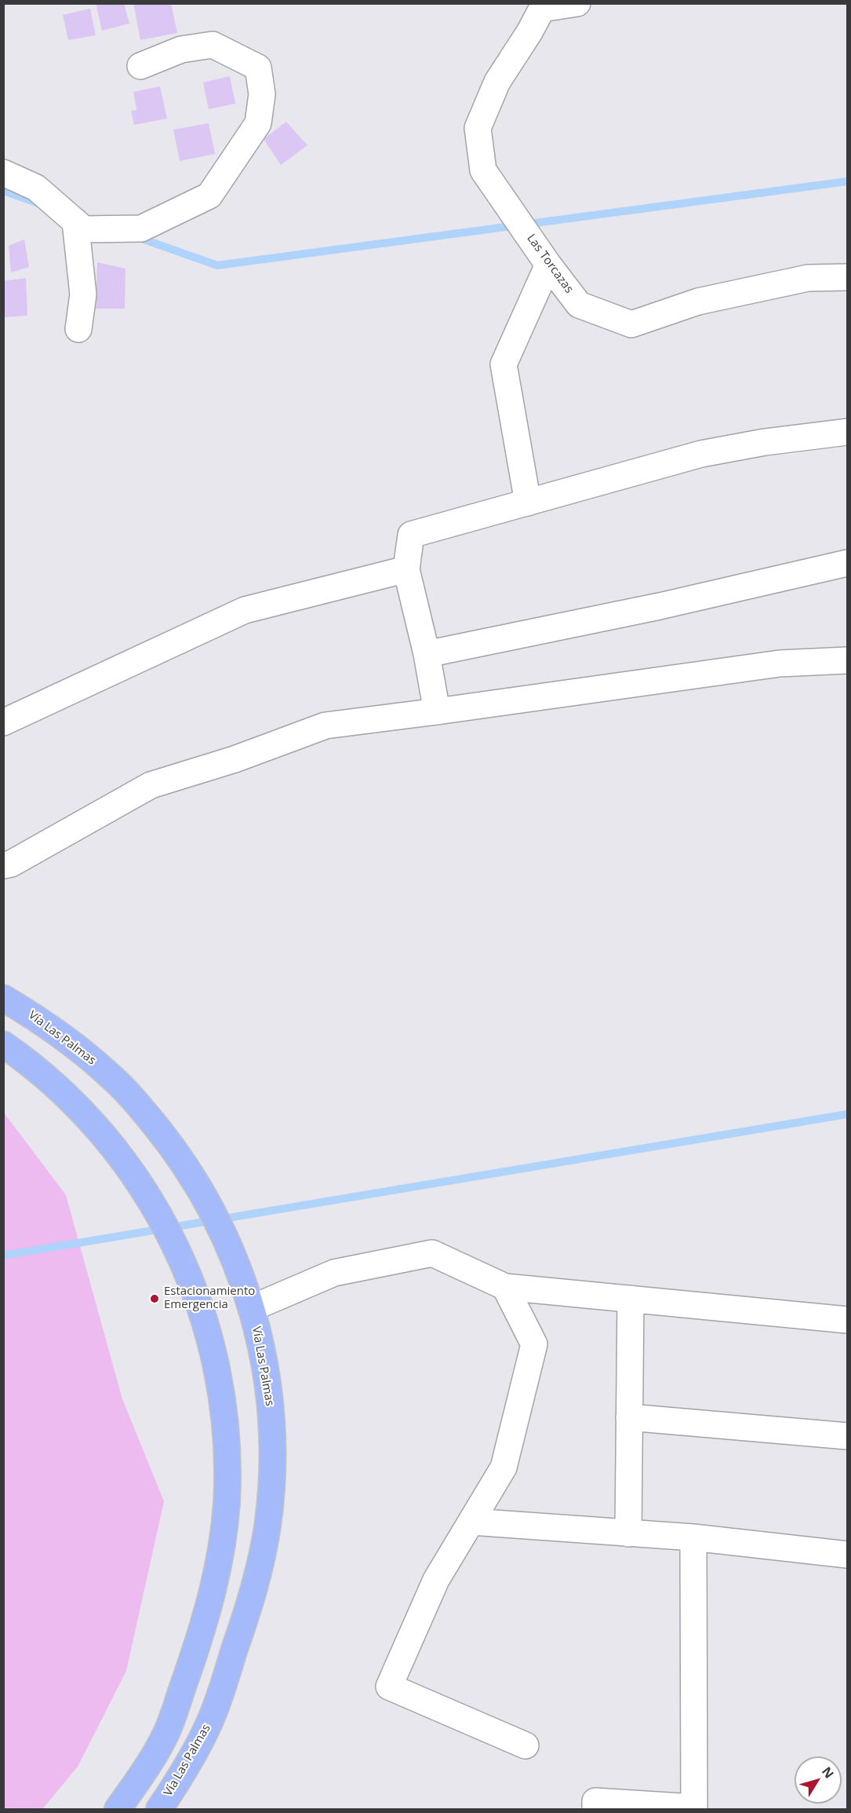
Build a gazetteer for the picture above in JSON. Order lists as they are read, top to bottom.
{
  "streets": {
    "highway": ["Vía Las Palmas"],
    "street": ["Las Torcazas"]
  },
  "places": ["Estacionamiento Emergencia"],
  "north": "top right"
}
